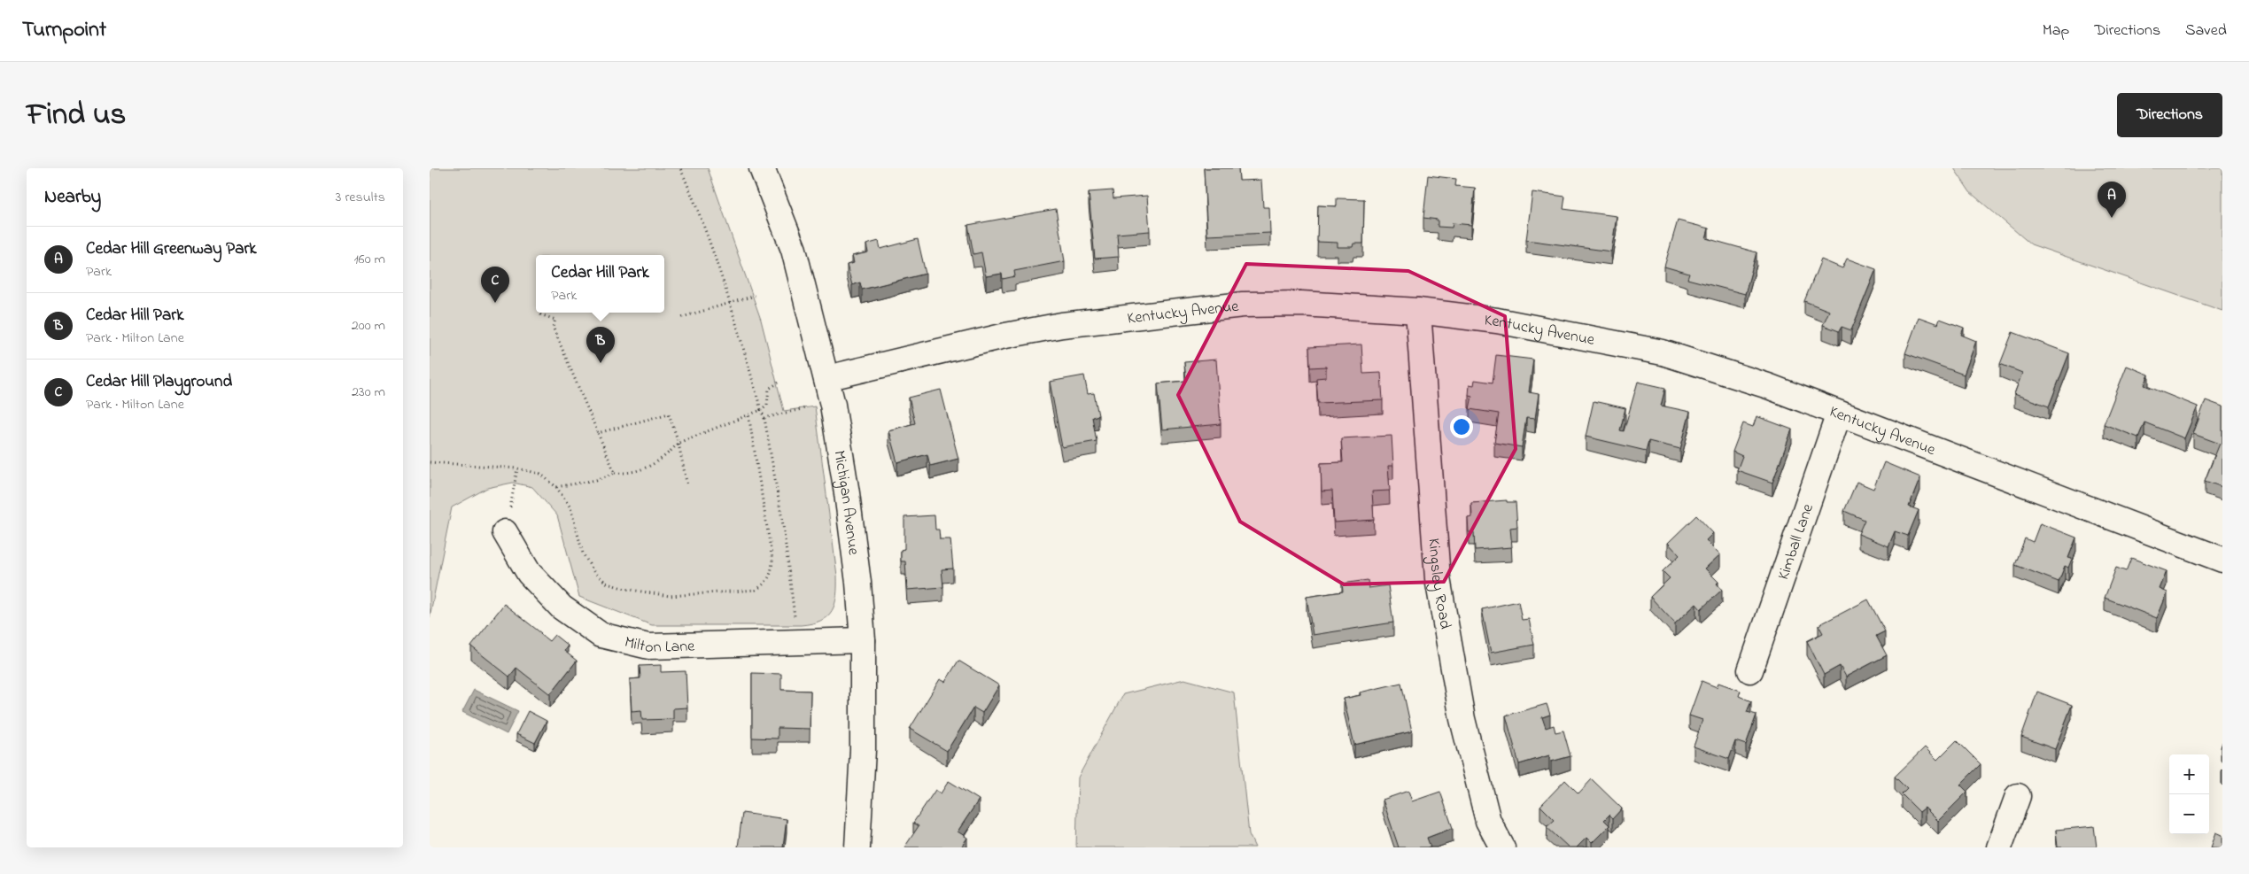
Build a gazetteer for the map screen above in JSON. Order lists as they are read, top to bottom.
{
  "streets": {
    "street": [
      "Kentucky Avenue",
      "Michigan Avenue",
      "Kimball Lane",
      "Kingsley Road",
      "Milton Lane"
    ]
  },
  "crossings": [
    ["Kentucky Avenue", "Michigan Avenue"],
    ["Kentucky Avenue", "Kimball Lane"],
    ["Kentucky Avenue", "Kingsley Road"],
    ["Michigan Avenue", "Milton Lane"]
  ],
  "page": {
    "header": "Turnpoint",
    "nav": ["Map", "Directions", "Saved"],
    "title": "Find us",
    "buttons": "Directions",
    "heading": ["Nearby", "3 results"],
    "pins": ["A", "C", "B"],
    "list": [
      {
        "mark": "A",
        "name": "Cedar Hill Greenway Park",
        "note": "Park",
        "value": "160 m"
      },
      {
        "mark": "B",
        "name": "Cedar Hill Park",
        "note": "Park · Milton Lane",
        "value": "200 m"
      },
      {
        "mark": "C",
        "name": "Cedar Hill Playground",
        "note": "Park · Milton Lane",
        "value": "230 m"
      }
    ],
    "popup": ["Cedar Hill Park", "Park"],
    "map_buttons": ["+", "−"]
  }
}
